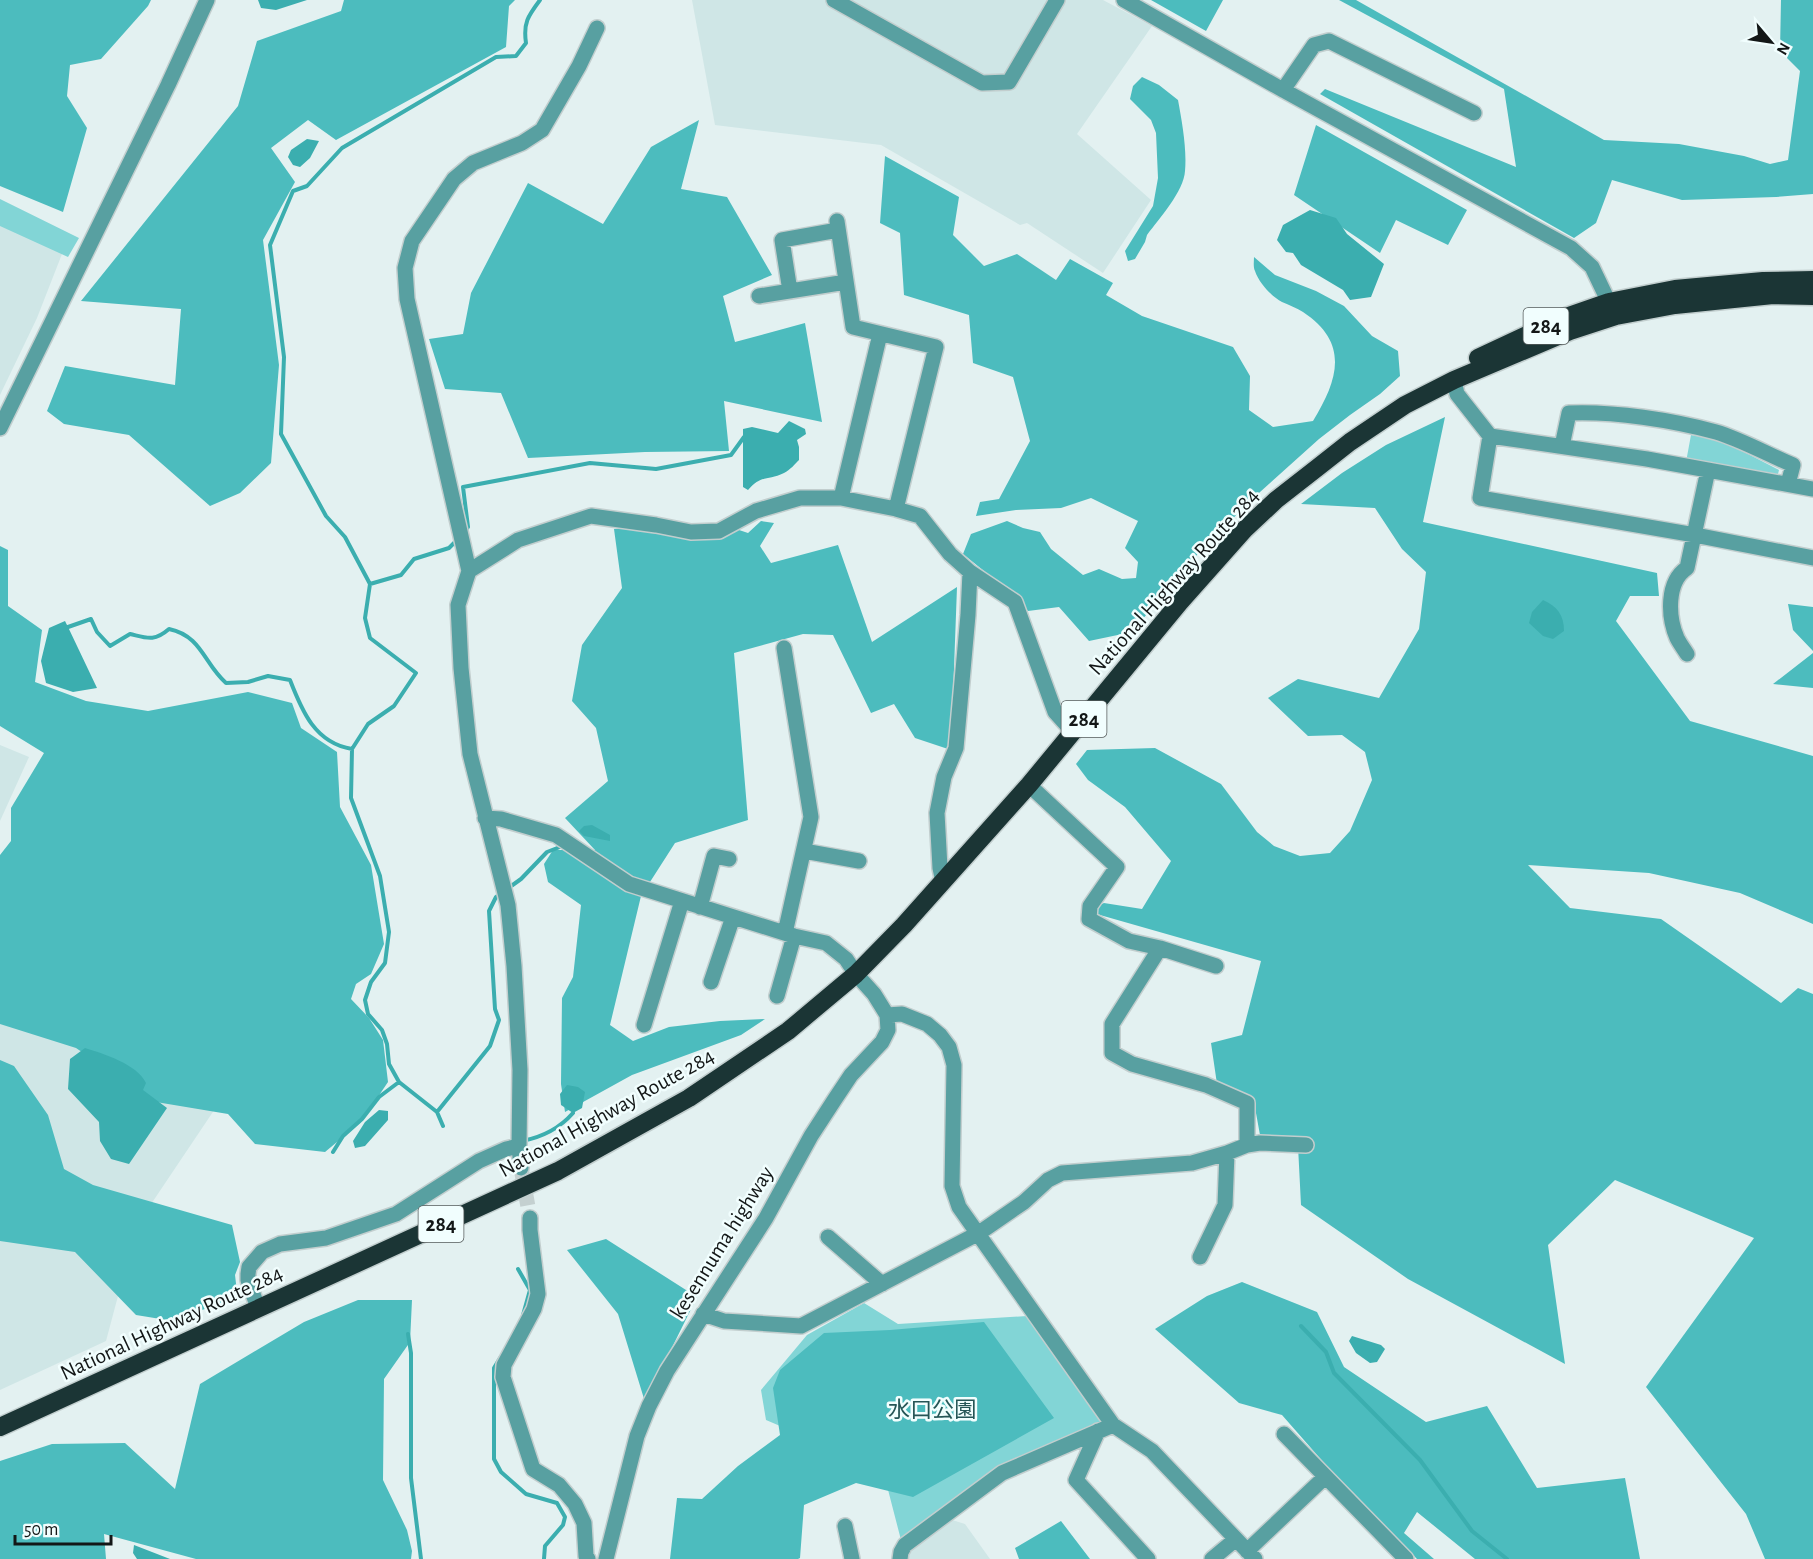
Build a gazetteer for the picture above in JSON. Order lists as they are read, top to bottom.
{
  "streets": {
    "highway": ["284", "National Highway Route 284"],
    "street": ["kesennuma highway"]
  },
  "parks": ["水口公園"],
  "scale_bar": "50 m",
  "north": "bottom right"
}
